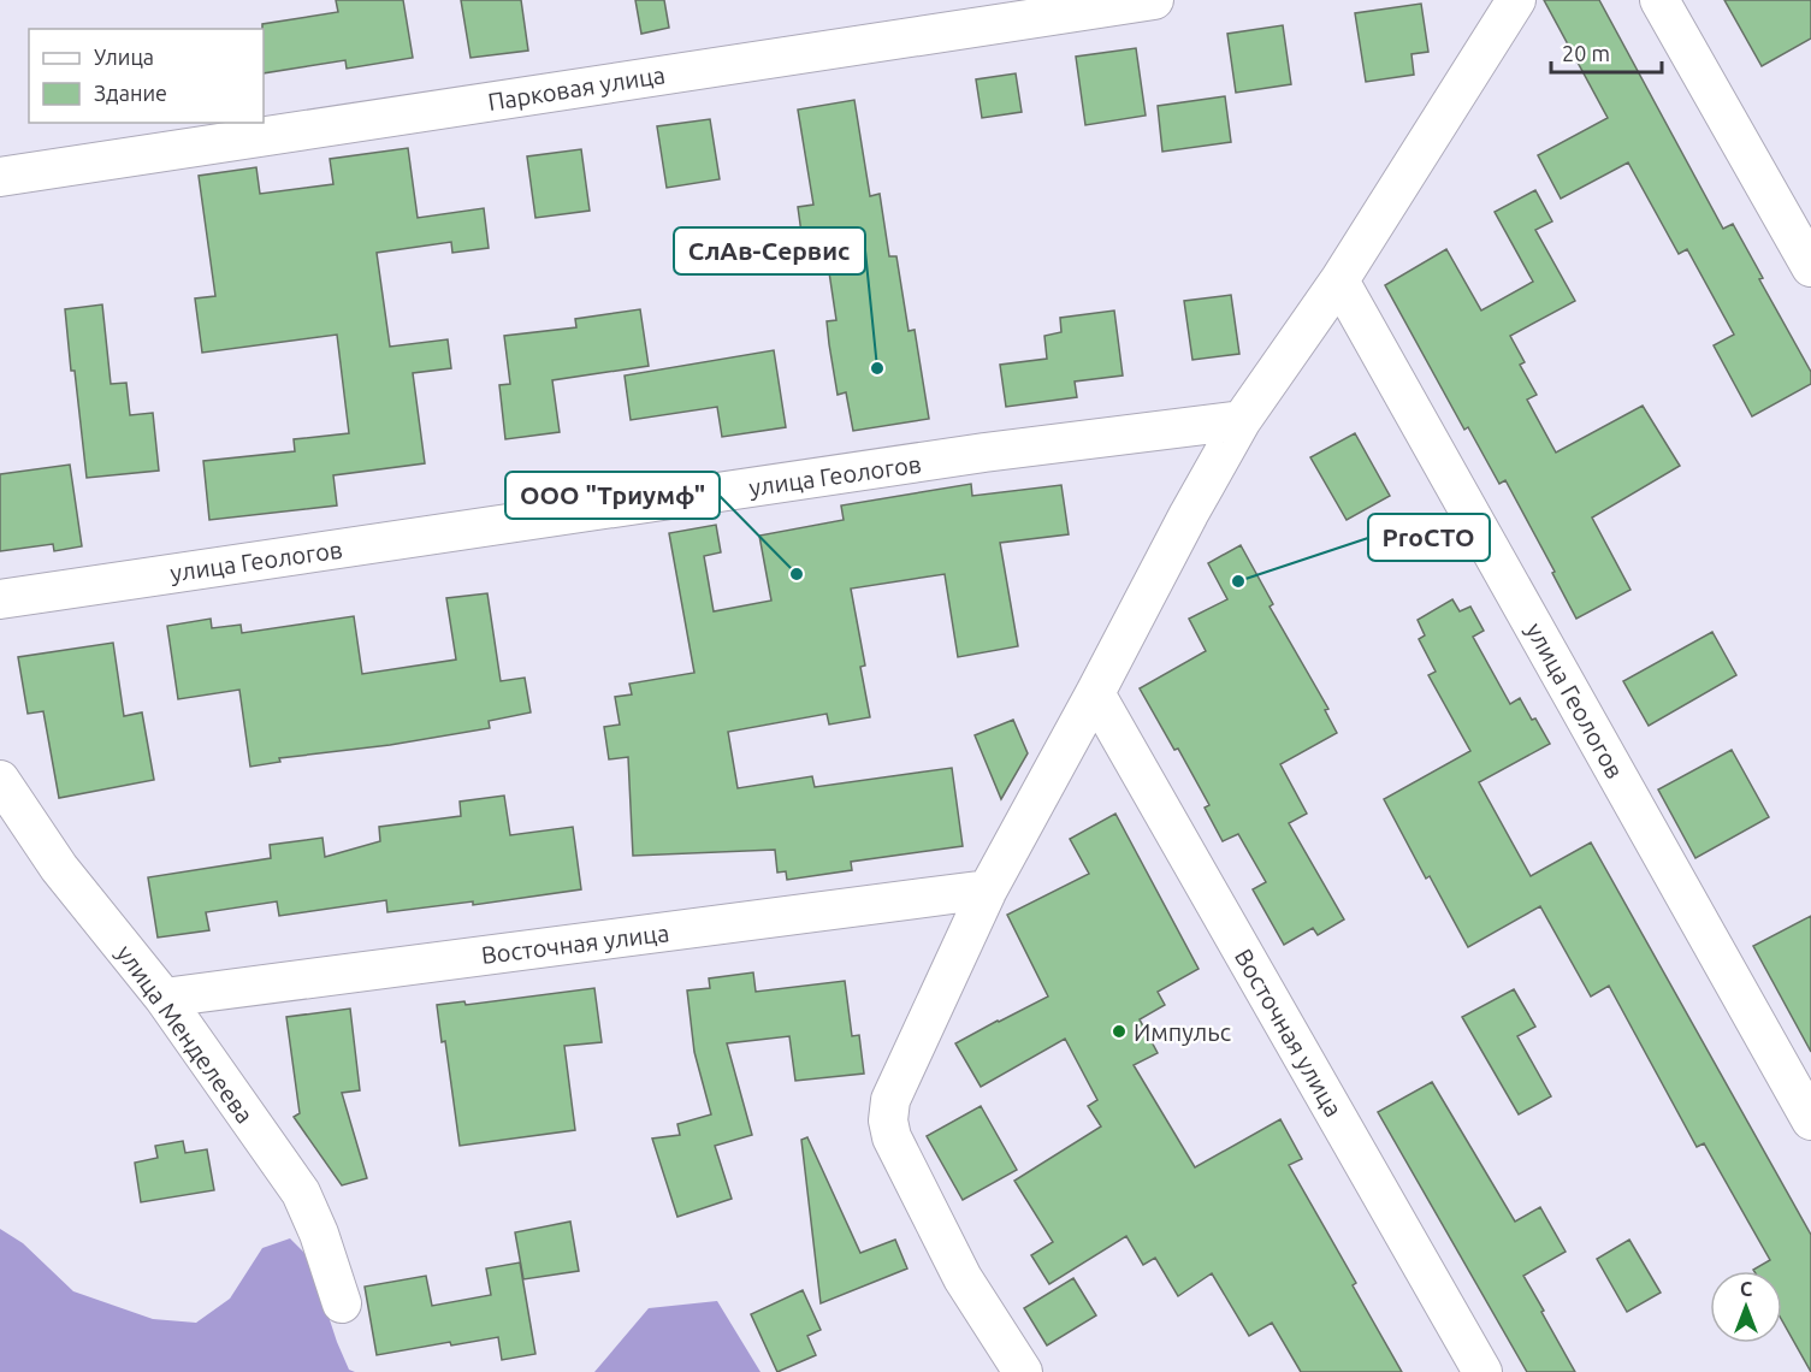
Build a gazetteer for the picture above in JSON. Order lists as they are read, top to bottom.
{
  "streets": {
    "street": [
      "Парковая улица",
      "улица Геологов",
      "Восточная улица",
      "улица Менделеева"
    ]
  },
  "crossings": [
    ["Восточная улица", "улица Менделеева"]
  ],
  "places": [
    "СлАв-Сервис",
    "ООО \"Триумф\"",
    "ProСТО",
    "Импульс"
  ],
  "legend": ["Улица", "Здание"],
  "scale_bar": "20 m",
  "north": "top"
}
